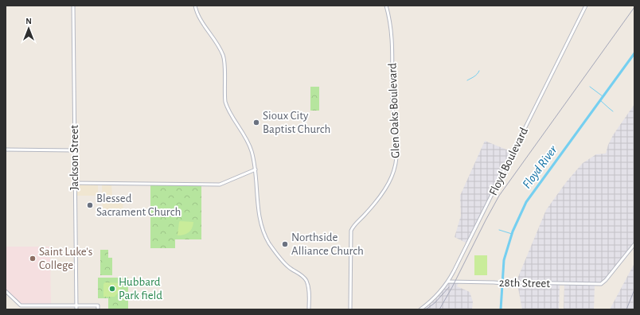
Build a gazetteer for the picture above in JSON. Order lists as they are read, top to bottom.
{
  "streets": {
    "main road": [
      "Glen Oaks Boulevard",
      "Jackson Street",
      "Floyd Boulevard",
      "28th Street"
    ]
  },
  "crossings": [
    ["Floyd Boulevard", "28th Street"]
  ],
  "water": ["Floyd River"],
  "places": [
    "Sioux City Baptist Church",
    "Blessed Sacrament Church",
    "Northside Alliance Church",
    "Saint Luke's College",
    "Hubbard Park field"
  ],
  "north": "top"
}
